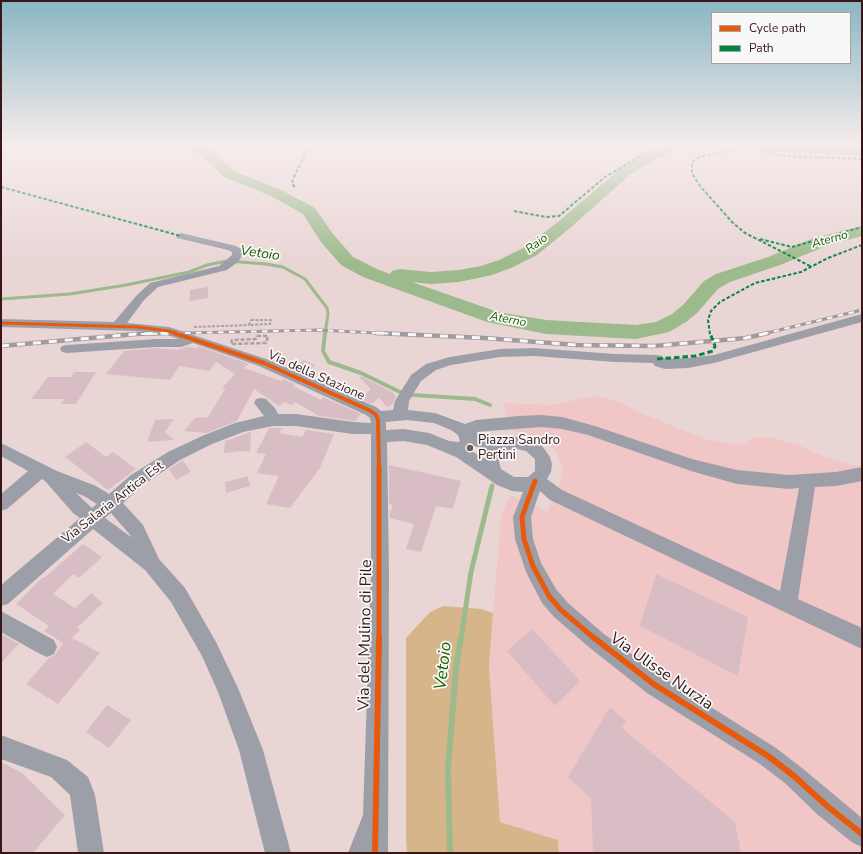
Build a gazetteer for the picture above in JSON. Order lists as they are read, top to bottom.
{
  "streets": {
    "street": [
      "Via della Stazione",
      "Via Salaria Antica Est",
      "Via del Mulino di Pile",
      "Via Ulisse Nurzia"
    ]
  },
  "crossings": [
    ["Via della Stazione", "Via Salaria Antica Est"],
    ["Via della Stazione", "Via del Mulino di Pile"],
    ["Via Salaria Antica Est", "Via del Mulino di Pile"]
  ],
  "water": ["Aterno", "Raio", "Vetoio"],
  "places": ["Piazza Sandro Pertini"],
  "legend": ["Cycle path", "Path"]
}
